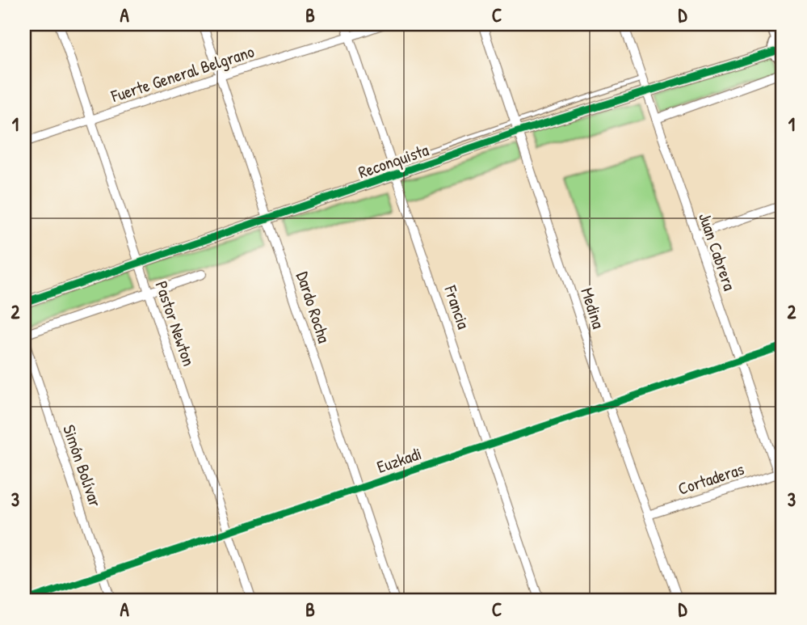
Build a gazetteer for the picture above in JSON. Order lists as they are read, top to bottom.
{
  "streets": {
    "street": [
      "Fuerte General Belgrano",
      "Reconquista",
      "Juan Cabrera",
      "Dardo Rocha",
      "Francia",
      "Medina",
      "Pastor Newton",
      "Euzkadi",
      "Simón Bolívar",
      "Cortaderas"
    ]
  },
  "crossings": [
    ["Fuerte General Belgrano", "Dardo Rocha"],
    ["Fuerte General Belgrano", "Francia"],
    ["Fuerte General Belgrano", "Pastor Newton"],
    ["Reconquista", "Juan Cabrera"],
    ["Reconquista", "Dardo Rocha"],
    ["Reconquista", "Francia"],
    ["Reconquista", "Medina"],
    ["Reconquista", "Pastor Newton"],
    ["Juan Cabrera", "Euzkadi"],
    ["Juan Cabrera", "Cortaderas"],
    ["Dardo Rocha", "Euzkadi"],
    ["Francia", "Euzkadi"],
    ["Medina", "Euzkadi"],
    ["Medina", "Cortaderas"],
    ["Pastor Newton", "Euzkadi"],
    ["Euzkadi", "Simón Bolívar"]
  ],
  "grid": {
    "columns": [
      "A",
      "B",
      "C",
      "D"
    ],
    "rows": ["1", "2", "3"]
  }
}
